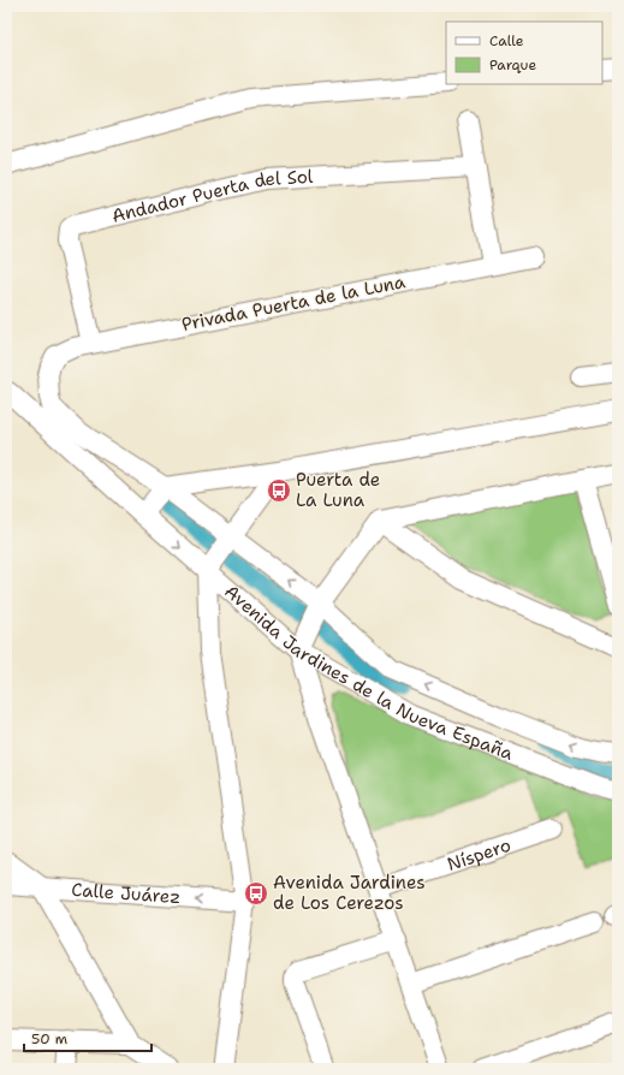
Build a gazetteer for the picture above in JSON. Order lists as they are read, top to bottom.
{
  "streets": {
    "street": [
      "Andador Puerta del Sol",
      "Privada Puerta de la Luna",
      "Avenida Jardines de la Nueva España",
      "Níspero",
      "Calle Juárez"
    ]
  },
  "crossings": [
    ["Andador Puerta del Sol", "Privada Puerta de la Luna"],
    ["Privada Puerta de la Luna", "Avenida Jardines de la Nueva España"]
  ],
  "places": {
    "bus stop": ["Puerta de La Luna", "Avenida Jardines de Los Cerezos"]
  },
  "legend": ["Calle", "Parque"],
  "scale_bar": "50 m"
}
